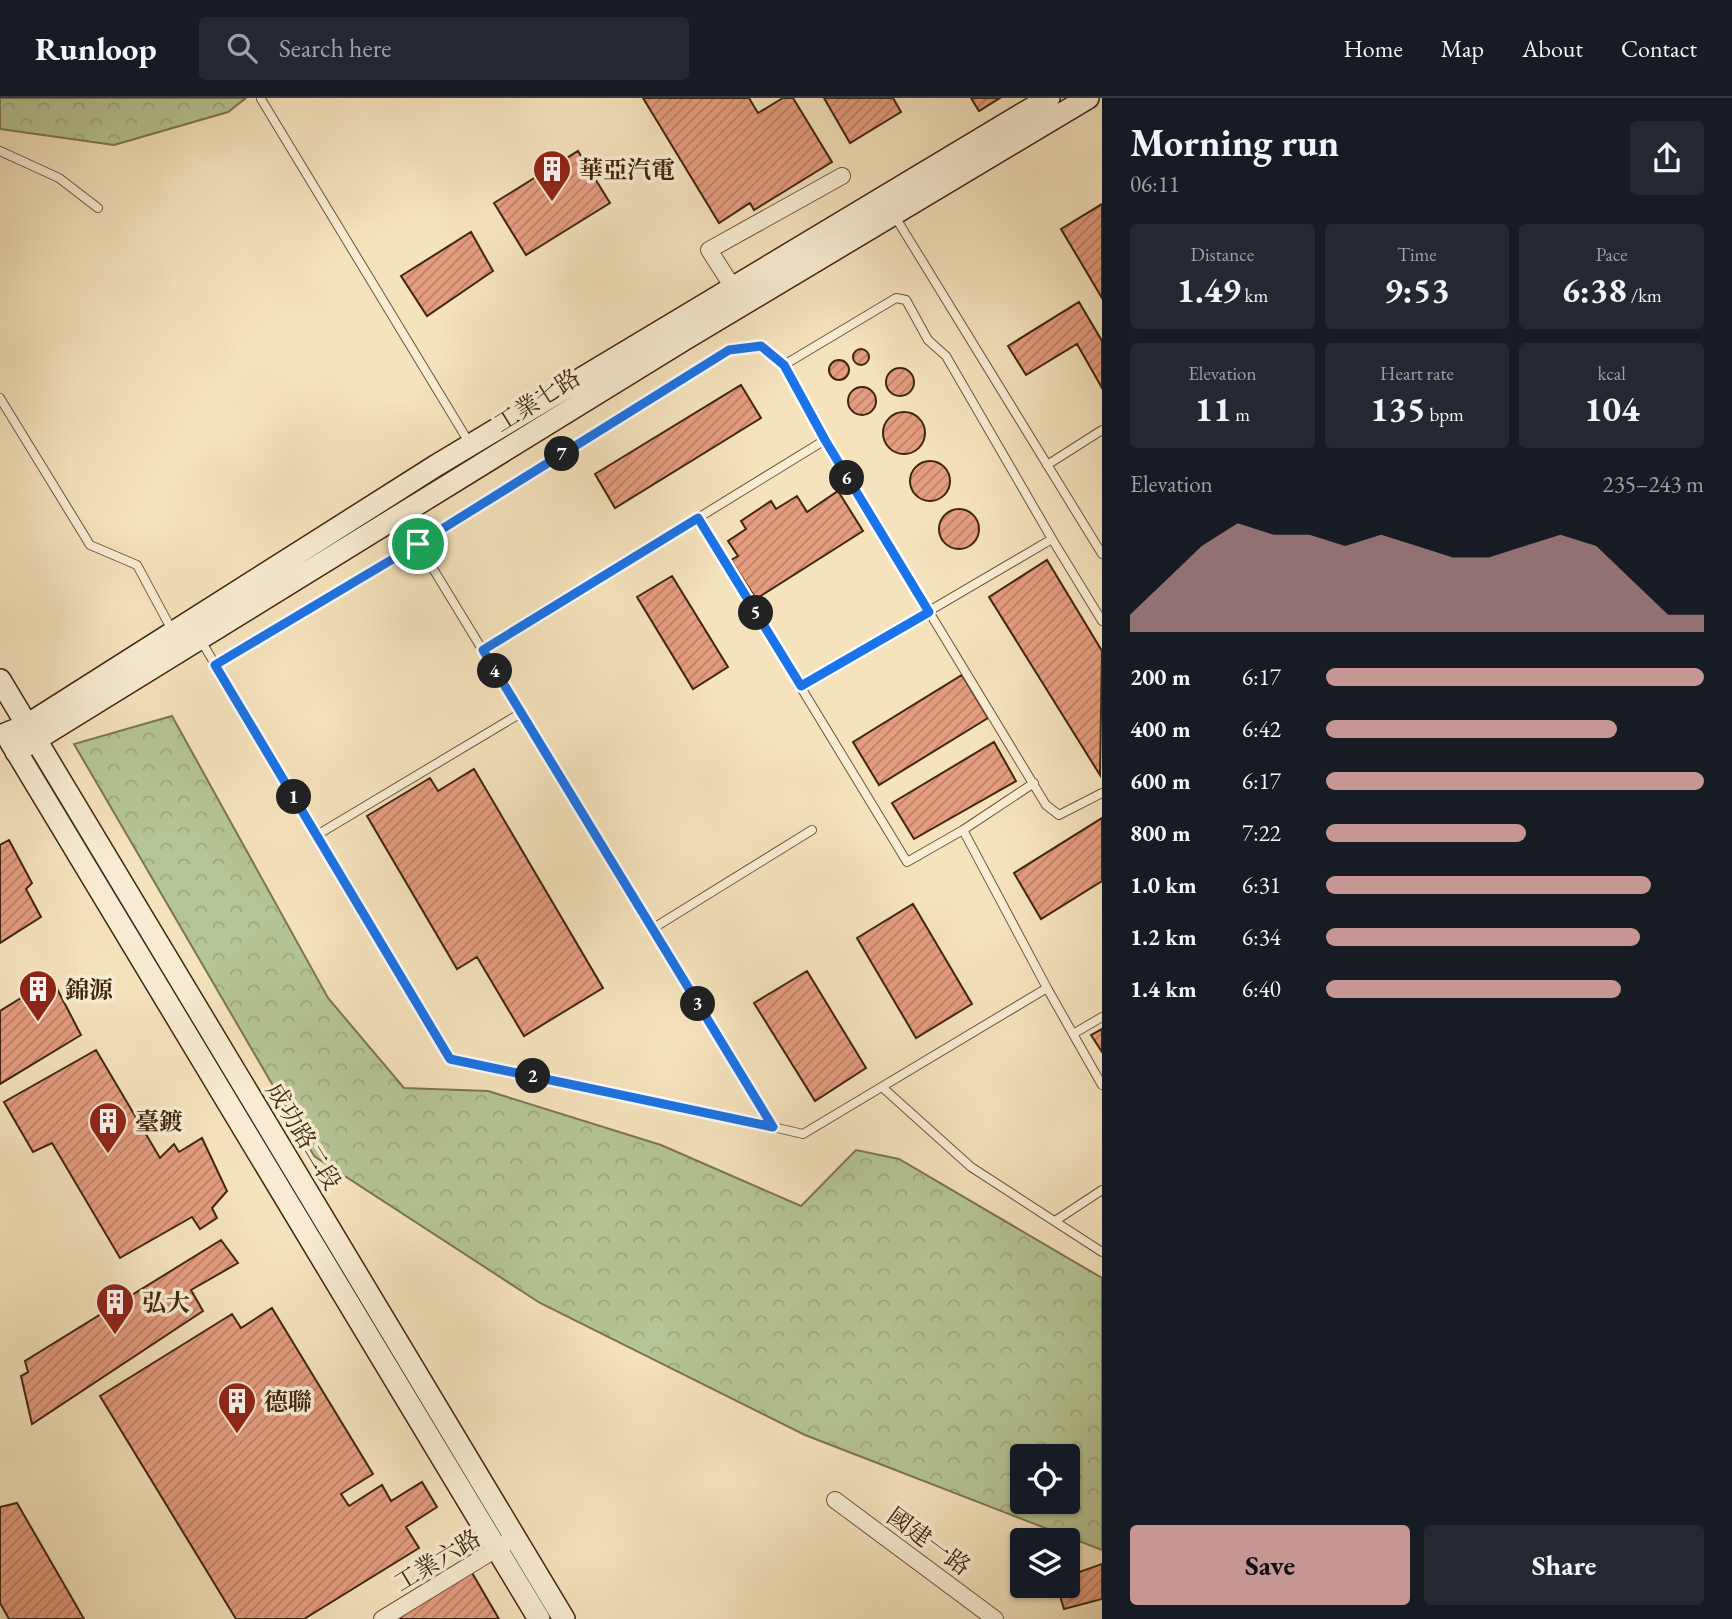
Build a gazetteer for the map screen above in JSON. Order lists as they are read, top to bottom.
{
  "streets": {
    "street": [
      "工業七路",
      "成功路二段",
      "國建一路",
      "工業六路"
    ]
  },
  "crossings": [
    ["工業七路", "成功路二段"],
    ["成功路二段", "工業六路"]
  ],
  "places": {
    "building": [
      "華亞汽電",
      "錦源",
      "臺鍍",
      "弘大",
      "德聯"
    ]
  },
  "page": {
    "header": "Runloop",
    "search": "Search here",
    "nav": [
      "Home",
      "Map",
      "About",
      "Contact"
    ],
    "heading": ["Morning run", "06:11"],
    "stats": [
      ["Distance", "1.49 km"],
      ["Time", "9:53"],
      ["Pace", "6:38 /km"],
      ["Elevation", "11 m"],
      ["Heart rate", "135 bpm"],
      ["kcal", "104"]
    ],
    "pins": [
      "7",
      "6",
      "5",
      "4",
      "1",
      "3",
      "2"
    ],
    "chart": ["Elevation", "235–243 m"],
    "list": [
      {
        "name": "200 m",
        "note": "6:17"
      },
      {
        "name": "400 m",
        "note": "6:42"
      },
      {
        "name": "600 m",
        "note": "6:17"
      },
      {
        "name": "800 m",
        "note": "7:22"
      },
      {
        "name": "1.0 km",
        "note": "6:31"
      },
      {
        "name": "1.2 km",
        "note": "6:34"
      },
      {
        "name": "1.4 km",
        "note": "6:40"
      }
    ],
    "buttons": ["Save", "Share"]
  }
}
